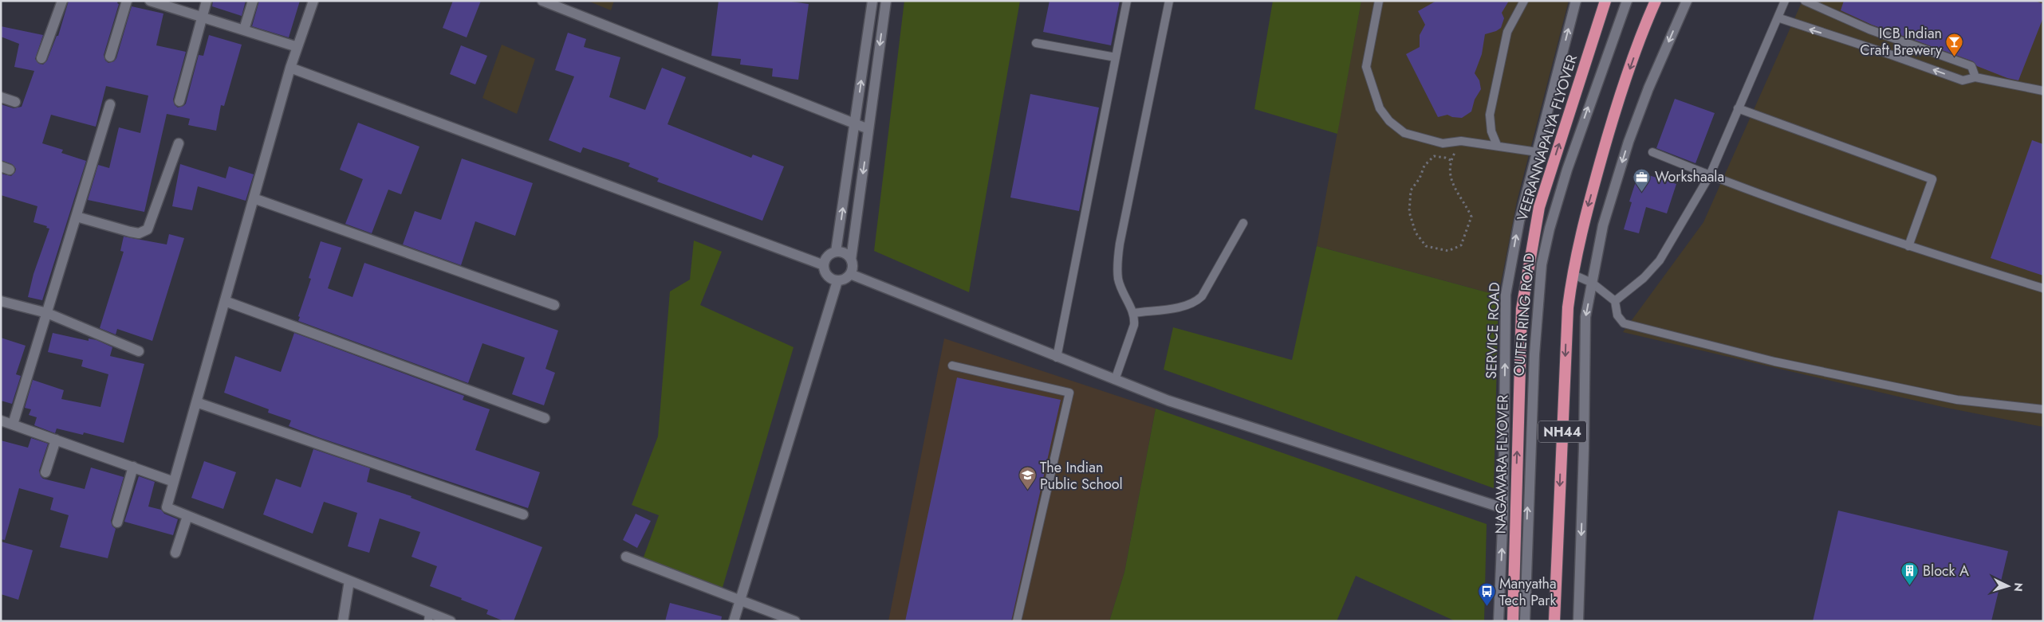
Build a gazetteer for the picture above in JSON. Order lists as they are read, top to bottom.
{
  "streets": {
    "highway": ["VEERANNAPALYA FLYOVER", "NH44", "NAGAWARA FLYOVER"],
    "street": ["OUTER RING ROAD", "SERVICE ROAD"]
  },
  "crossings": [
    ["VEERANNAPALYA FLYOVER", "NAGAWARA FLYOVER"]
  ],
  "places": {
    "bar": ["ICB Indian Craft Brewery"],
    "office": ["Workshaala"],
    "school or university": ["The Indian Public School"],
    "building": ["Block A"],
    "bus stop": ["Manyatha Tech Park"]
  },
  "north": "right"
}
